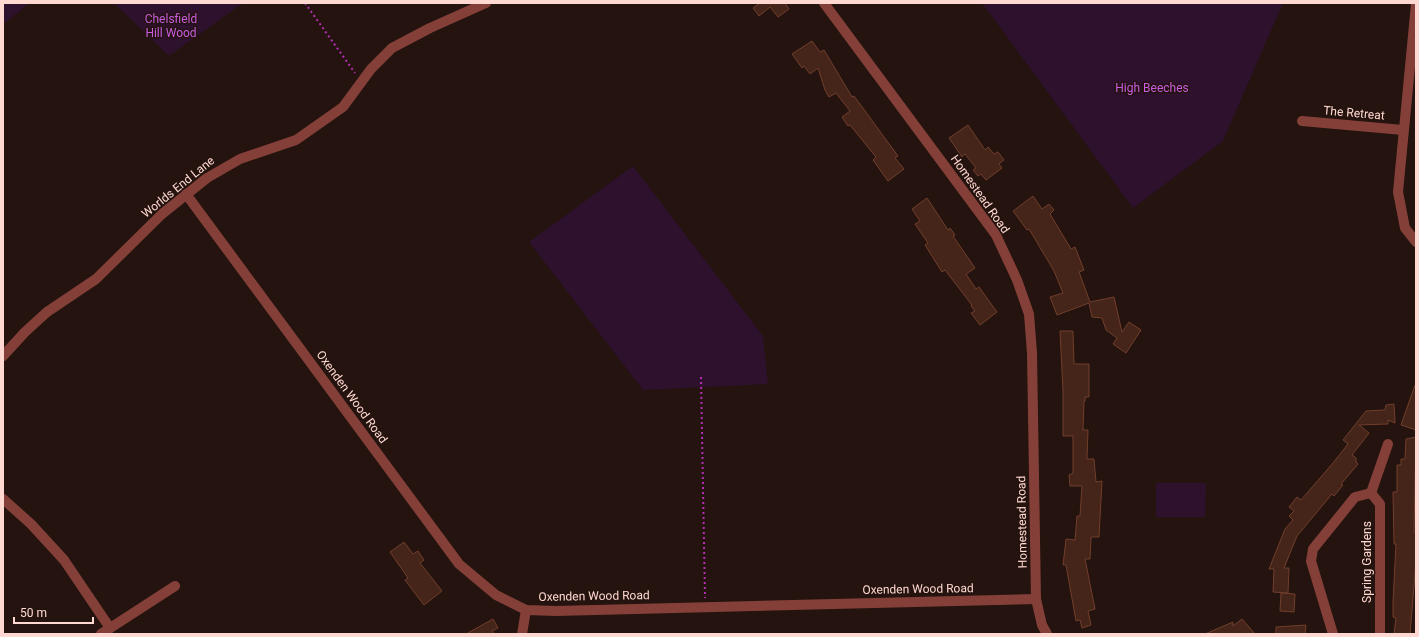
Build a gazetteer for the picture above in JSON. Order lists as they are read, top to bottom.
{
  "streets": {
    "street": [
      "The Retreat",
      "Worlds End Lane",
      "Homestead Road",
      "Oxenden Wood Road",
      "Spring Gardens"
    ]
  },
  "crossings": [
    ["Worlds End Lane", "Oxenden Wood Road"],
    ["Homestead Road", "Oxenden Wood Road"]
  ],
  "parks": ["Chelsfield Hill Wood", "High Beeches"],
  "scale_bar": "50 m"
}
